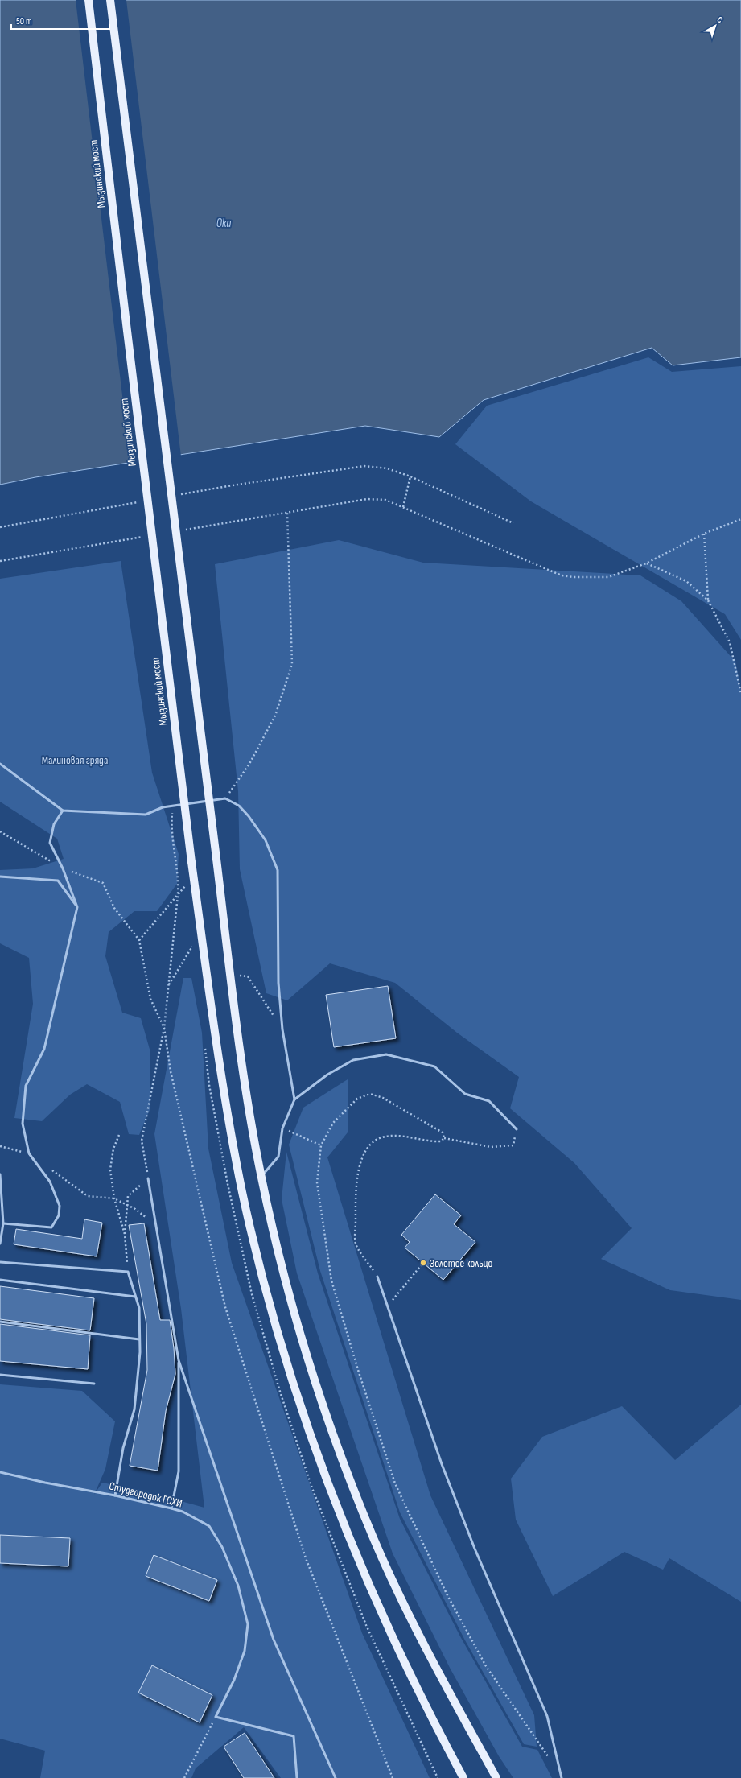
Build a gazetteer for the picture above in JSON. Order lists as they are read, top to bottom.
{
  "streets": {
    "main road": ["Мызинский мост"],
    "lane": ["Студгородок ГСХИ"]
  },
  "water": ["Ока"],
  "parks": ["Малиновая гряда"],
  "places": ["Золотое кольцо"],
  "scale_bar": "50 m",
  "north": "top right"
}
